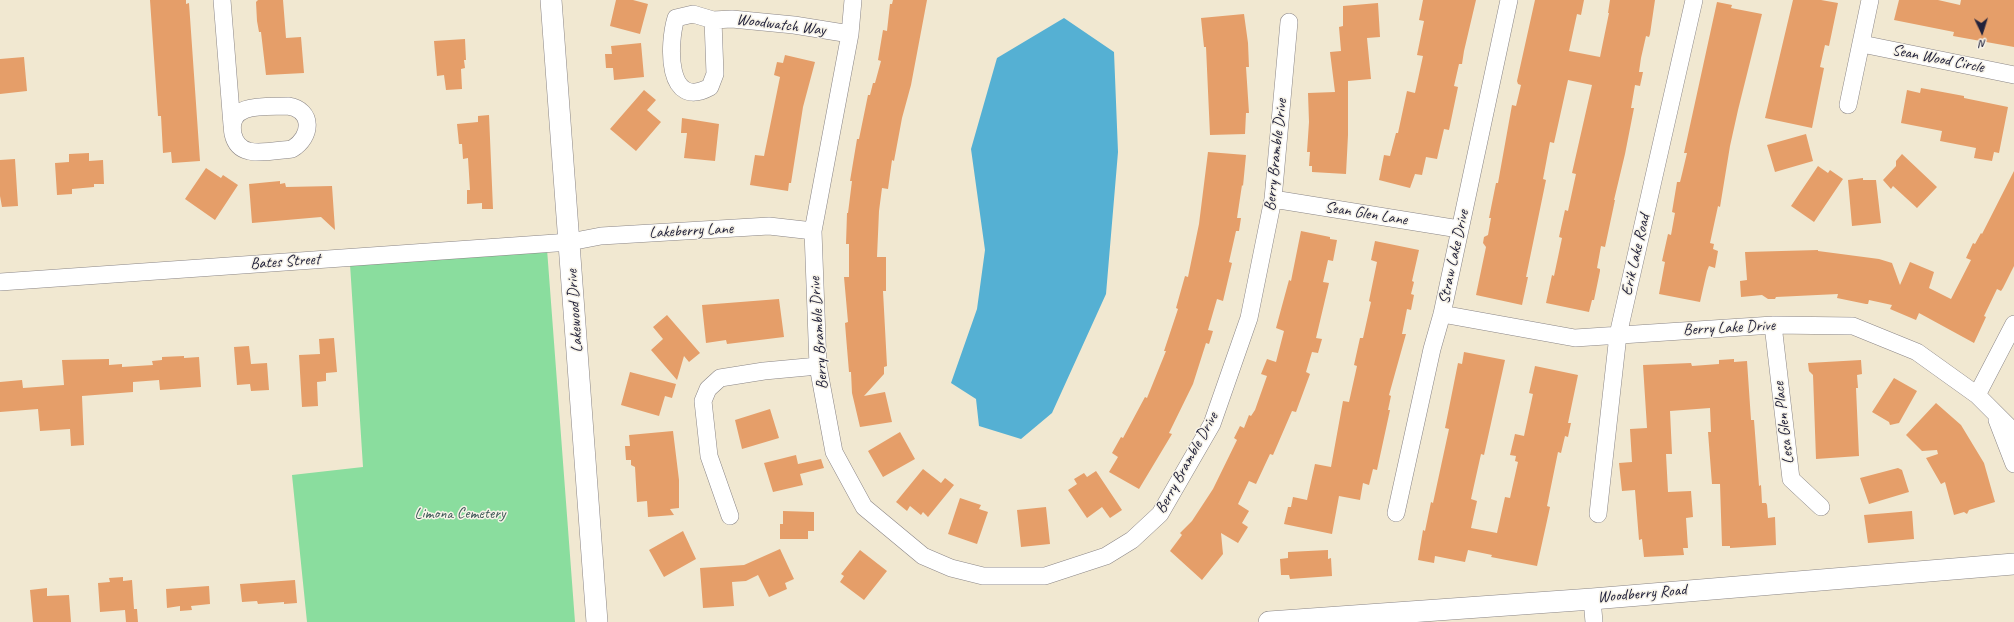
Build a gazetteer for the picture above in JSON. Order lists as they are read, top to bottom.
{
  "streets": {
    "street": [
      "Woodwatch Way",
      "Sean Wood Circle",
      "Berry Bramble Drive",
      "Sean Glen Lane",
      "Lakeberry Lane",
      "Erik Lake Road",
      "Straw Lake Drive",
      "Bates Street",
      "Lakewood Drive",
      "Berry Lake Drive",
      "Lesa Glen Place",
      "Woodberry Road"
    ]
  },
  "crossings": [
    ["Woodwatch Way", "Berry Bramble Drive"],
    ["Berry Bramble Drive", "Sean Glen Lane"],
    ["Berry Bramble Drive", "Lakeberry Lane"],
    ["Sean Glen Lane", "Straw Lake Drive"],
    ["Lakeberry Lane", "Bates Street"],
    ["Lakeberry Lane", "Lakewood Drive"],
    ["Erik Lake Road", "Berry Lake Drive"],
    ["Straw Lake Drive", "Berry Lake Drive"],
    ["Bates Street", "Lakewood Drive"],
    ["Berry Lake Drive", "Lesa Glen Place"]
  ],
  "parks": ["Limona Cemetery"],
  "north": "bottom"
}
